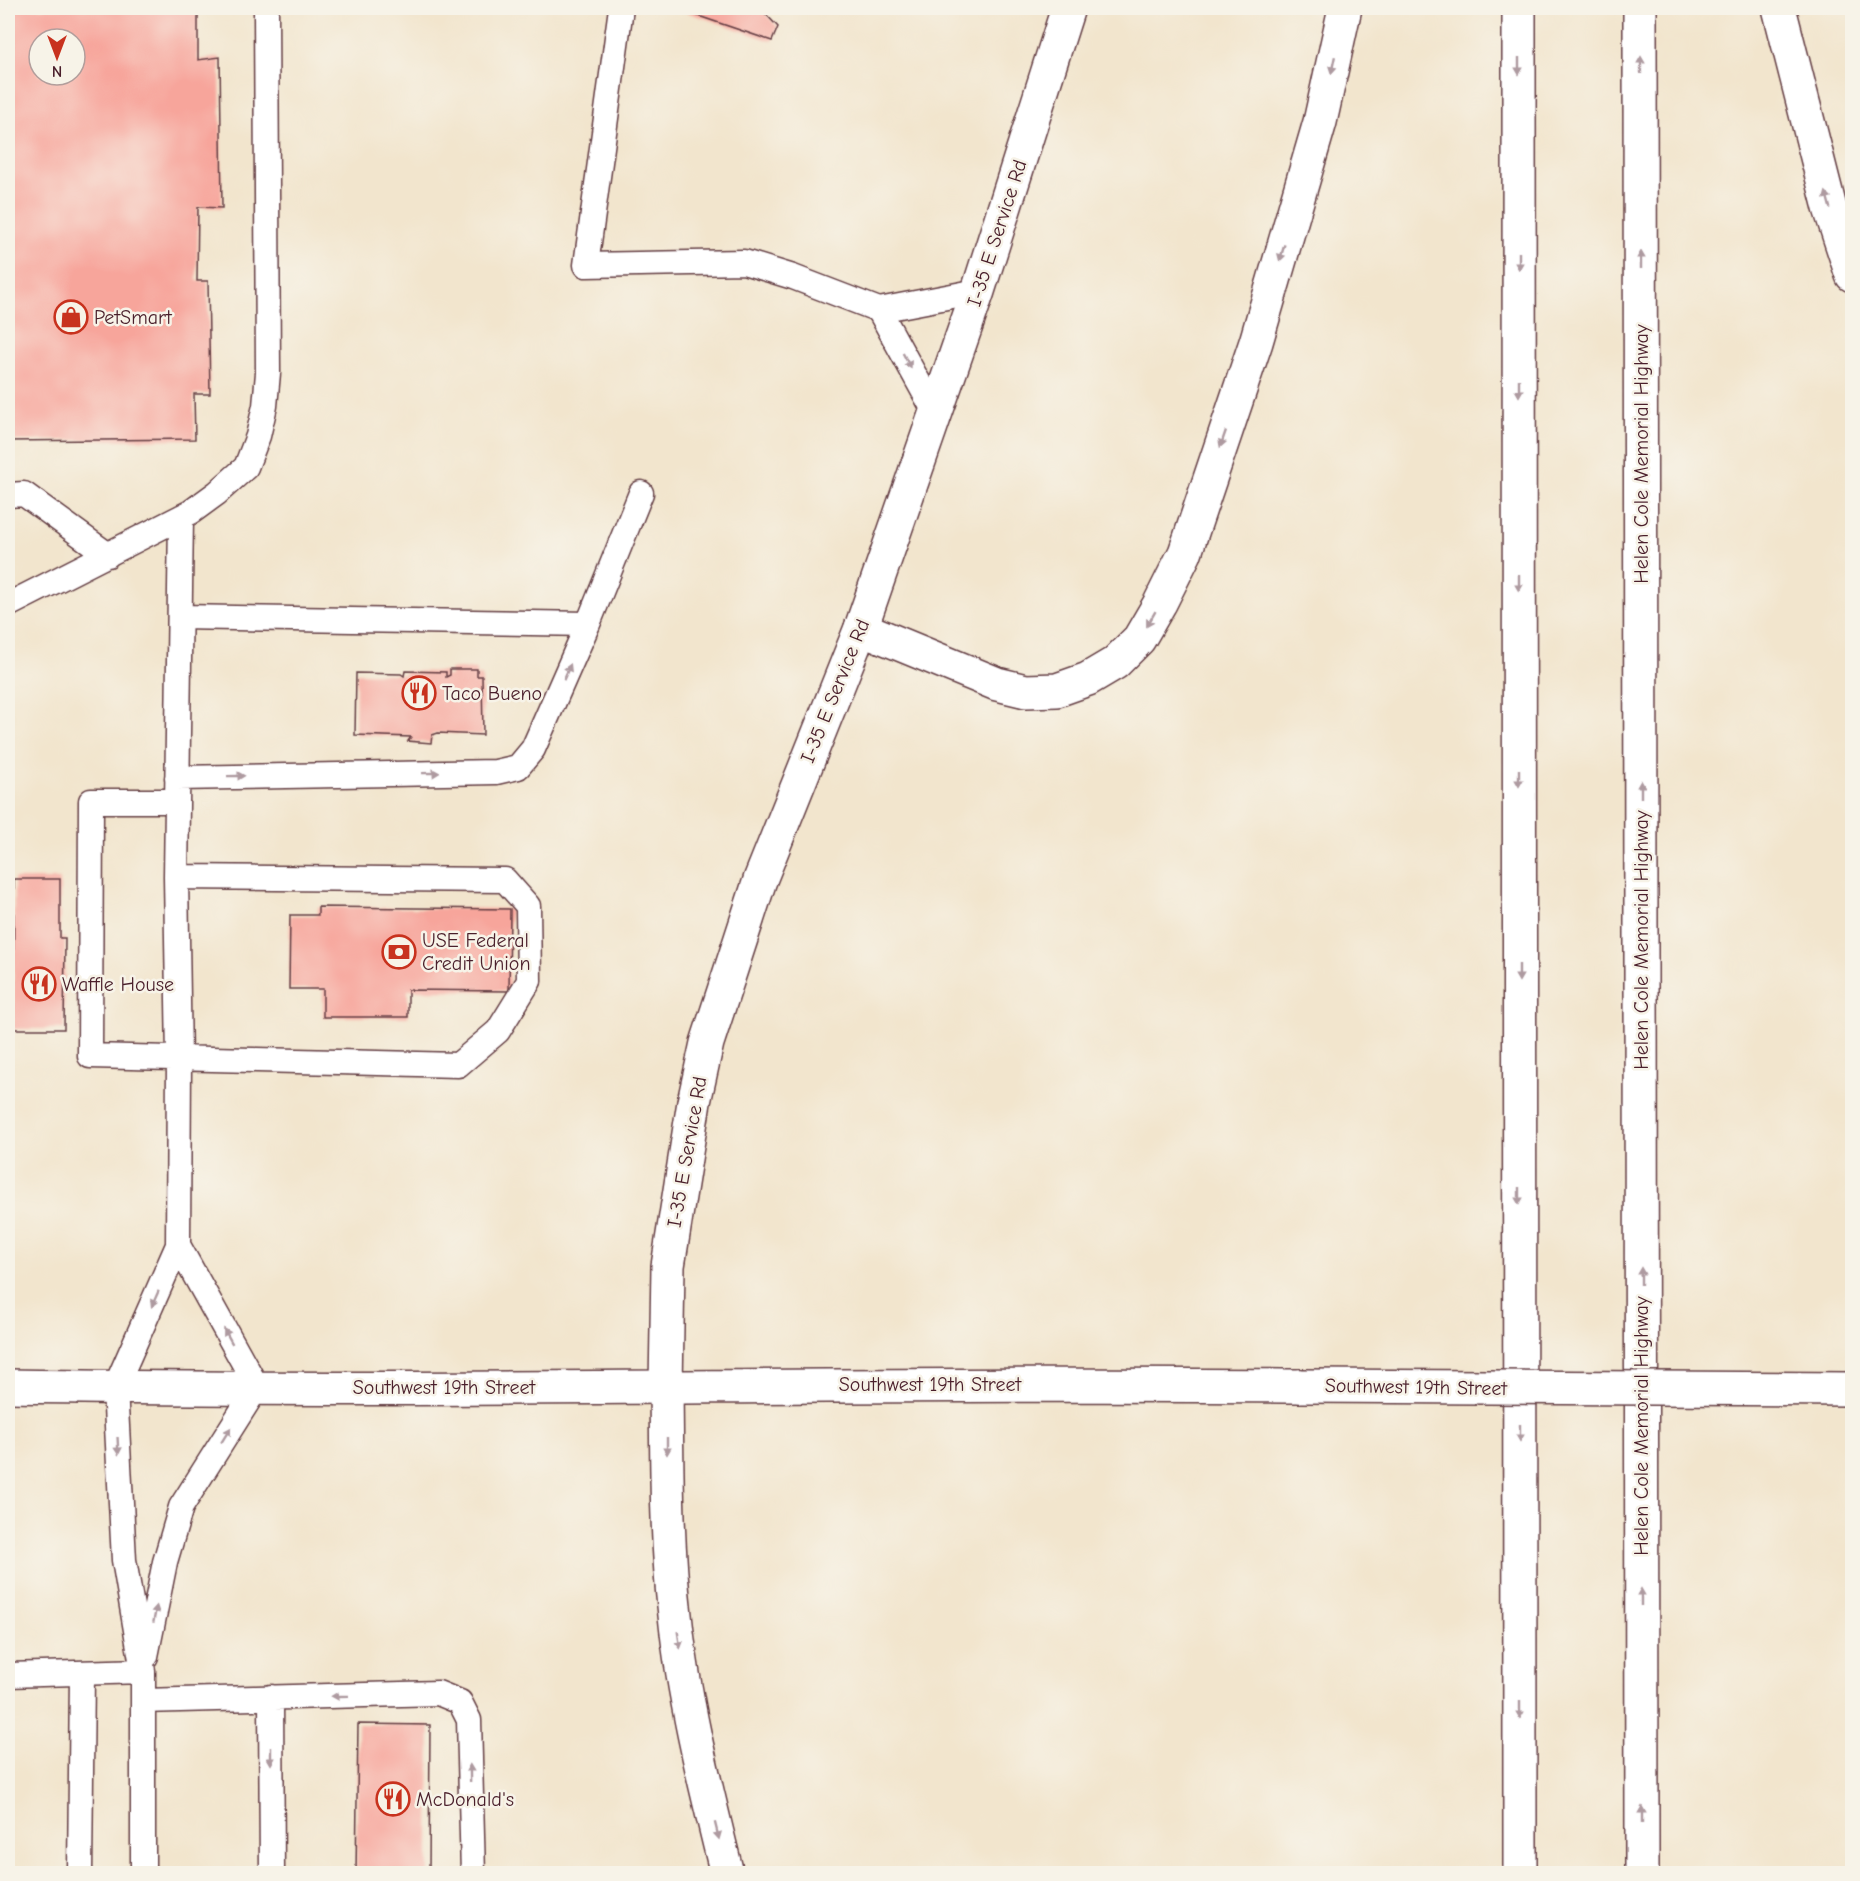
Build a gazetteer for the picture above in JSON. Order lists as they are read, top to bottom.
{
  "streets": {
    "main road": ["I-35 E Service Rd", "Helen Cole Memorial Highway", "Southwest 19th Street"]
  },
  "crossings": [
    ["I-35 E Service Rd", "Southwest 19th Street"]
  ],
  "places": {
    "shop": ["PetSmart"],
    "restaurant": ["Taco Bueno", "Waffle House", "McDonald's"],
    "bank": ["USE Federal Credit Union"]
  },
  "north": "bottom"
}
